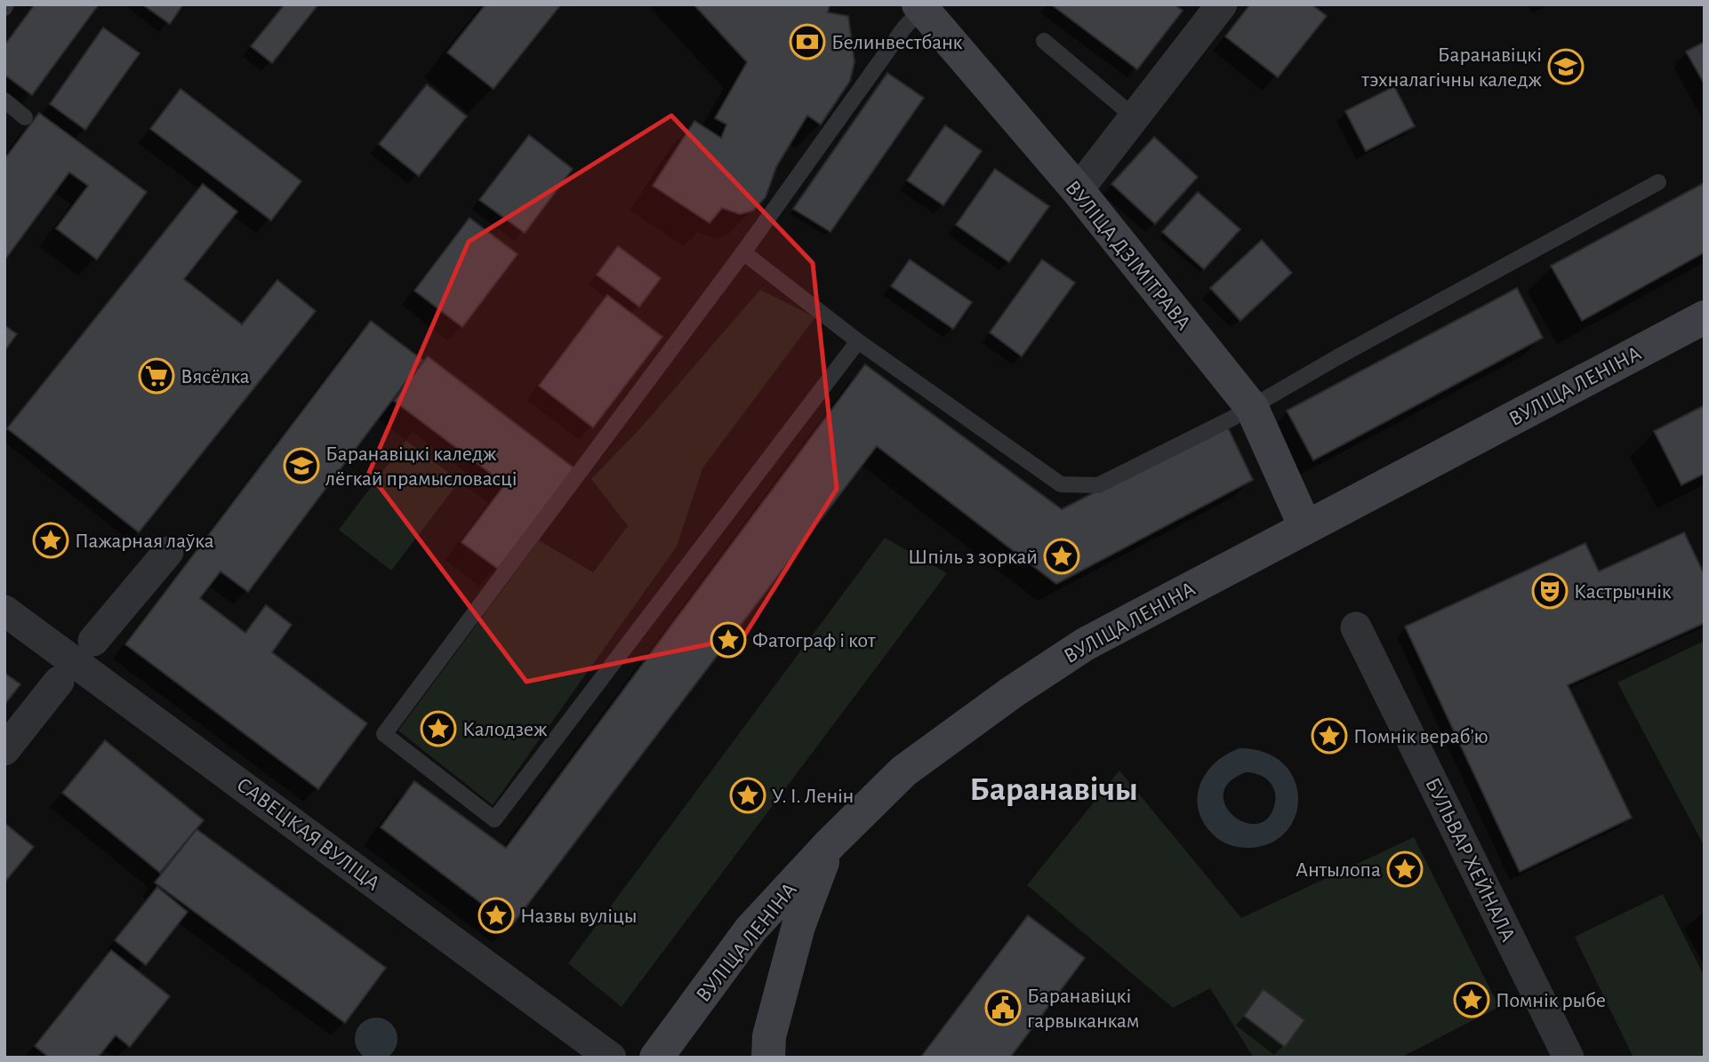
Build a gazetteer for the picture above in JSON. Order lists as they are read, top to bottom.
{
  "streets": {
    "main road": ["ВУЛІЦА ДЗІМІТРАВА", "ВУЛІЦА ЛЕНІНА"],
    "street": ["САВЕЦКАЯ ВУЛІЦА", "БУЛЬВАР ХЕЙНАЛА"]
  },
  "crossings": [
    ["ВУЛІЦА ДЗІМІТРАВА", "ВУЛІЦА ЛЕНІНА"]
  ],
  "districts": ["Баранавічы"],
  "places": {
    "bank": ["Белинвестбанк"],
    "school or university": ["Баранавіцкі тэхналагічны каледж", "Баранавіцкі каледж лёгкай прамысловасці"],
    "supermarket": ["Вясёлка"],
    "place": [
      "Пажарная лаўка",
      "Шпіль з зоркай",
      "Фатограф і кот",
      "Калодзеж",
      "Помнік верабʼю",
      "У. І. Ленін",
      "Антылопа",
      "Назвы вуліцы",
      "Помнік рыбе"
    ],
    "theatre": ["Кастрычнік"],
    "public building": ["Баранавіцкі гарвыканкам"]
  }
}
